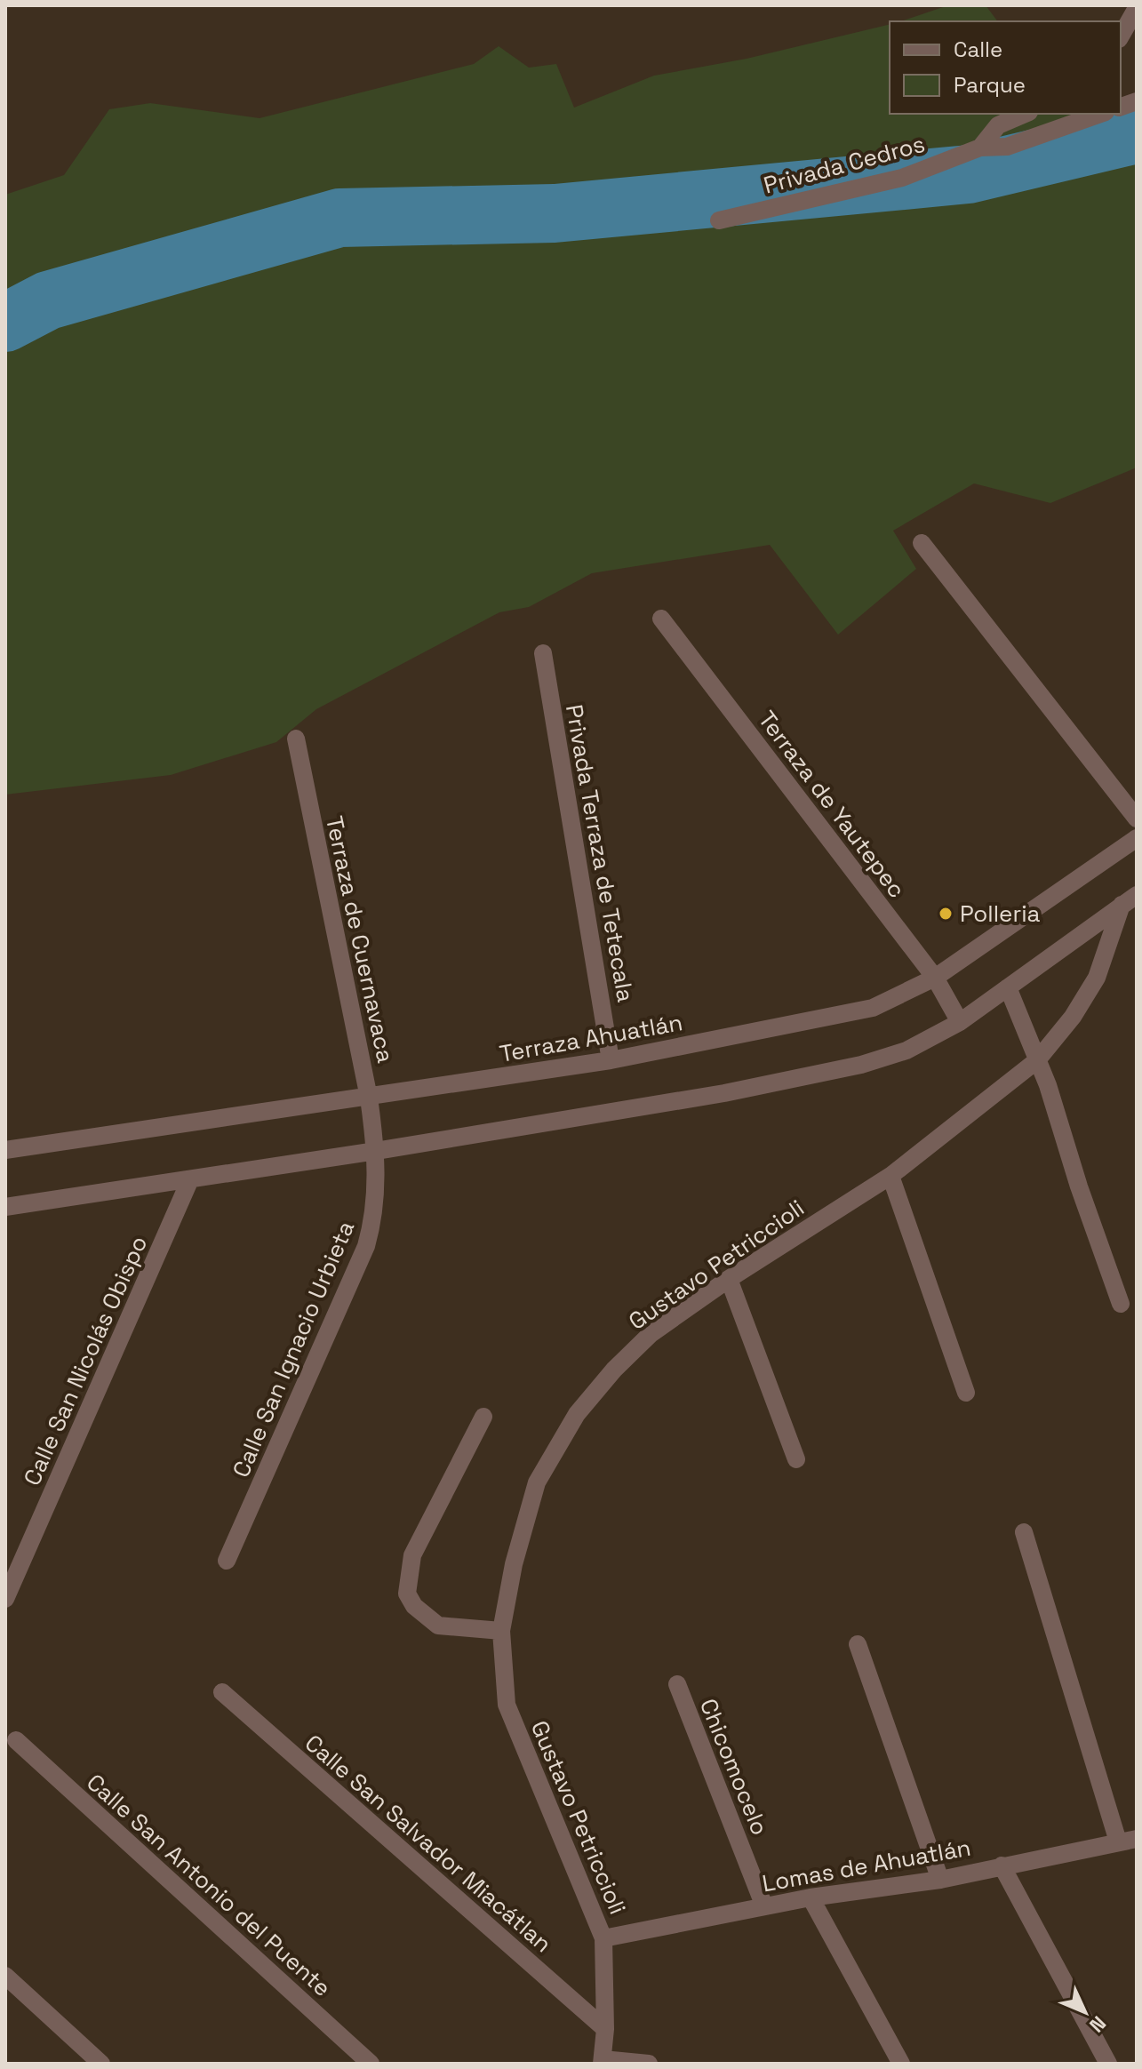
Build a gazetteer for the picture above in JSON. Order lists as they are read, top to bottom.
{
  "streets": {
    "street": [
      "Privada Cedros",
      "Terraza de Yautepec",
      "Privada Terraza de Tetecala",
      "Terraza de Cuernavaca",
      "Terraza Ahuatlán",
      "Gustavo Petriccioli",
      "Calle San Ignacio Urbieta",
      "Calle San Nicolás Obispo",
      "Chicomocelo",
      "Calle San Salvador Miacátlan",
      "Lomas de Ahuatlán",
      "Calle San Antonio del Puente"
    ]
  },
  "crossings": [
    ["Terraza de Yautepec", "Terraza Ahuatlán"],
    ["Privada Terraza de Tetecala", "Terraza Ahuatlán"],
    ["Terraza de Cuernavaca", "Terraza Ahuatlán"],
    ["Terraza de Cuernavaca", "Calle San Ignacio Urbieta"],
    ["Gustavo Petriccioli", "Calle San Salvador Miacátlan"],
    ["Gustavo Petriccioli", "Lomas de Ahuatlán"],
    ["Chicomocelo", "Lomas de Ahuatlán"]
  ],
  "places": ["Polleria"],
  "legend": ["Calle", "Parque"],
  "north": "bottom right"
}
